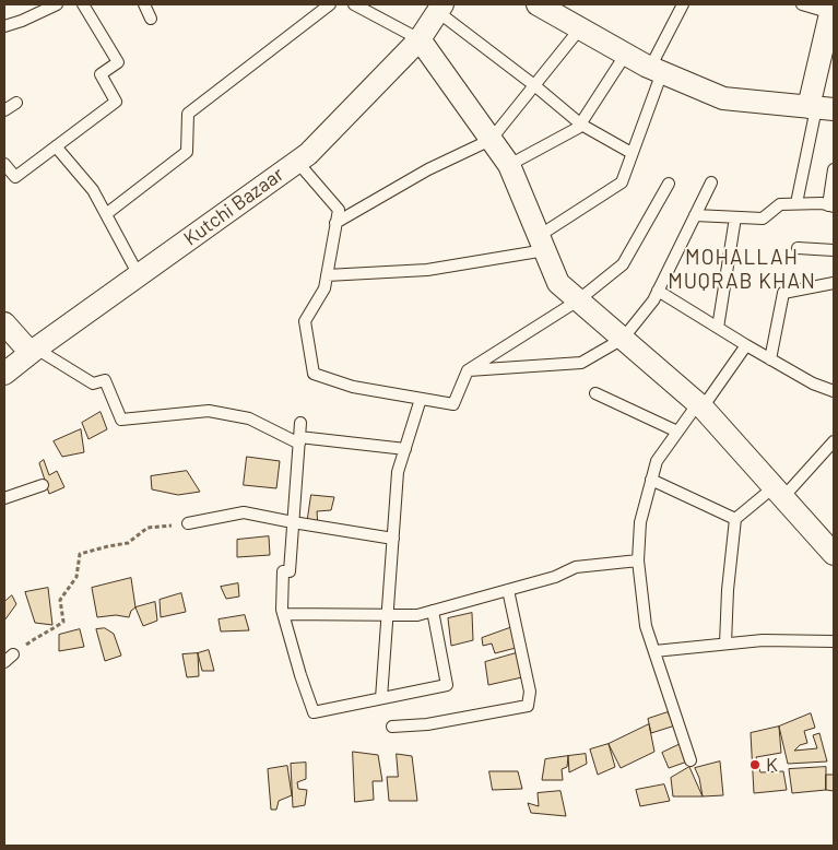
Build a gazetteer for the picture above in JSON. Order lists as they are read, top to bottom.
{
  "streets": {
    "street": ["Kutchi Bazaar"]
  },
  "districts": ["MOHALLAH MUQRAB KHAN"],
  "places": ["K"]
}
